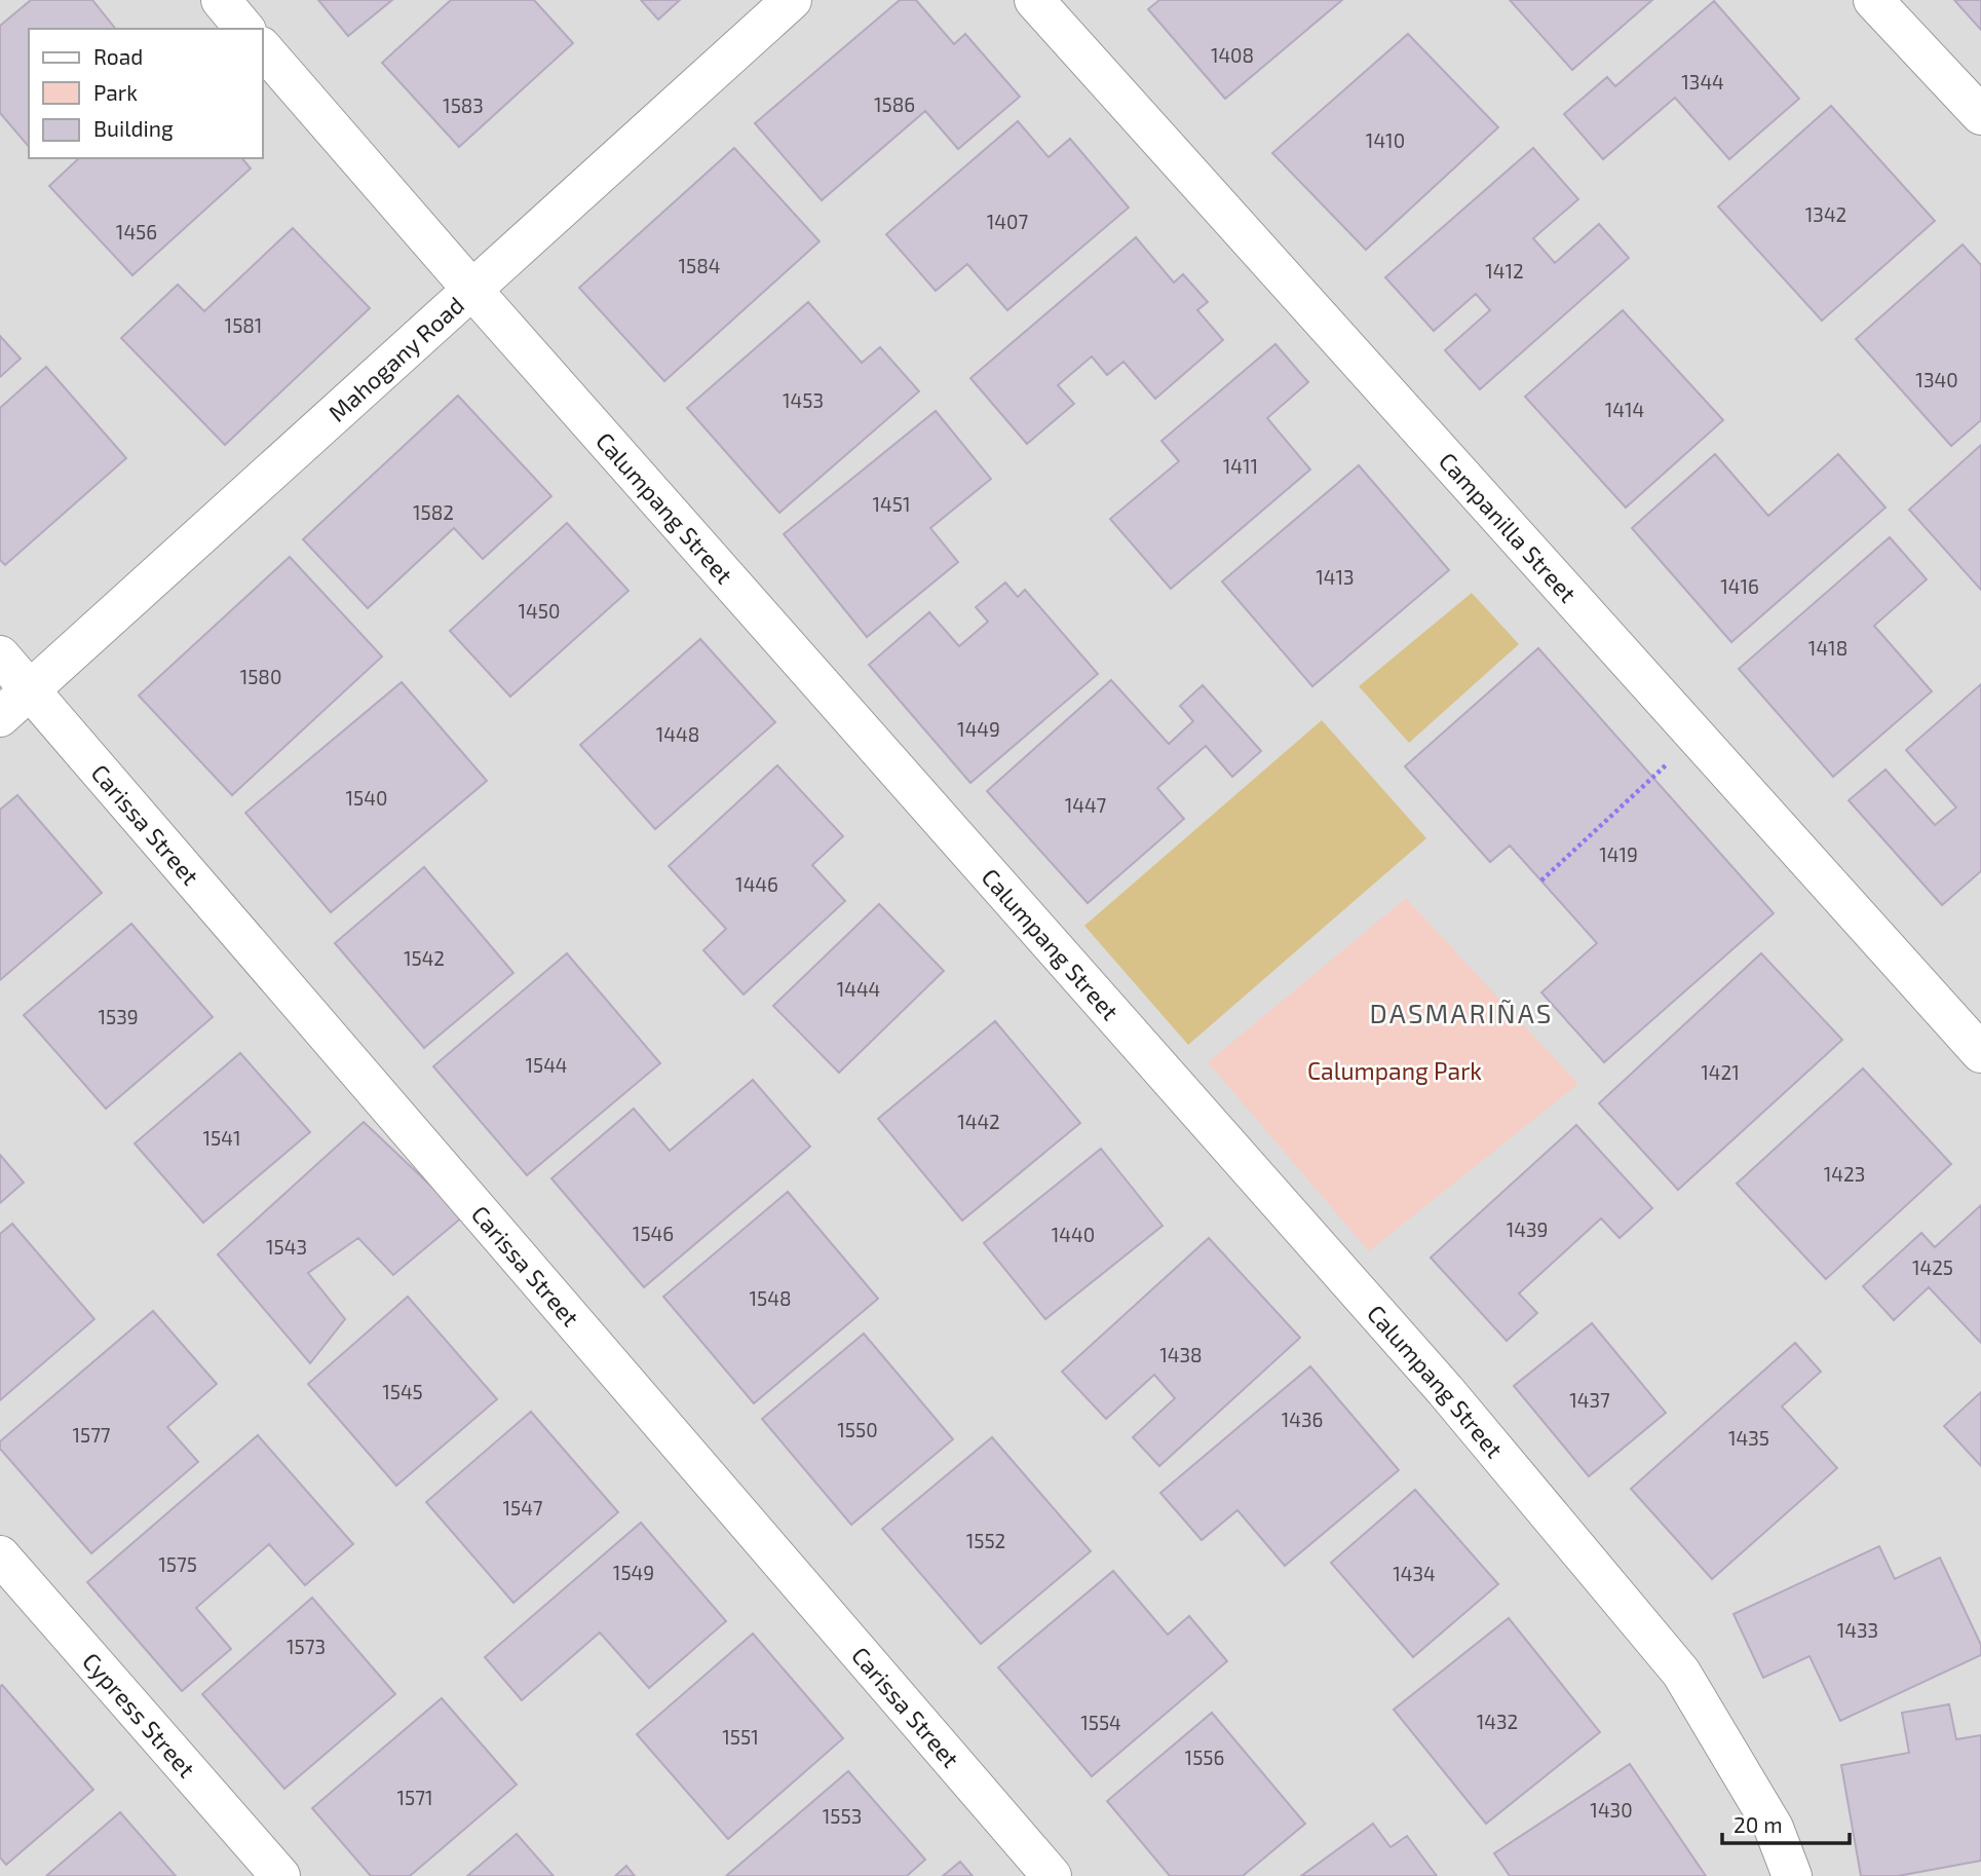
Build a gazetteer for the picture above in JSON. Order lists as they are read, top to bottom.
{
  "streets": {
    "street": [
      "Mahogany Road",
      "Calumpang Street",
      "Campanilla Street",
      "Carissa Street",
      "Cypress Street"
    ]
  },
  "crossings": [
    ["Mahogany Road", "Calumpang Street"],
    ["Mahogany Road", "Carissa Street"]
  ],
  "districts": ["DASMARIÑAS"],
  "parks": ["Calumpang Park"],
  "house_numbers": [
    "1408",
    "1344",
    "1586",
    "1583",
    "1410",
    "1342",
    "1407",
    "1456",
    "1584",
    "1412",
    "1581",
    "1340",
    "1453",
    "1414",
    "1411",
    "1451",
    "1582",
    "1413",
    "1416",
    "1450",
    "1418",
    "1580",
    "1449",
    "1448",
    "1540",
    "1447",
    "1419",
    "1446",
    "1542",
    "1444",
    "1539",
    "1544",
    "1421",
    "1442",
    "1541",
    "1423",
    "1439",
    "1546",
    "1440",
    "1543",
    "1425",
    "1548",
    "1438",
    "1545",
    "1437",
    "1436",
    "1550",
    "1577",
    "1435",
    "1547",
    "1552",
    "1575",
    "1549",
    "1434",
    "1433",
    "1573",
    "1432",
    "1554",
    "1551",
    "1556",
    "1571",
    "1430",
    "1553"
  ],
  "legend": ["Road", "Park", "Building"],
  "scale_bar": "20 m"
}
